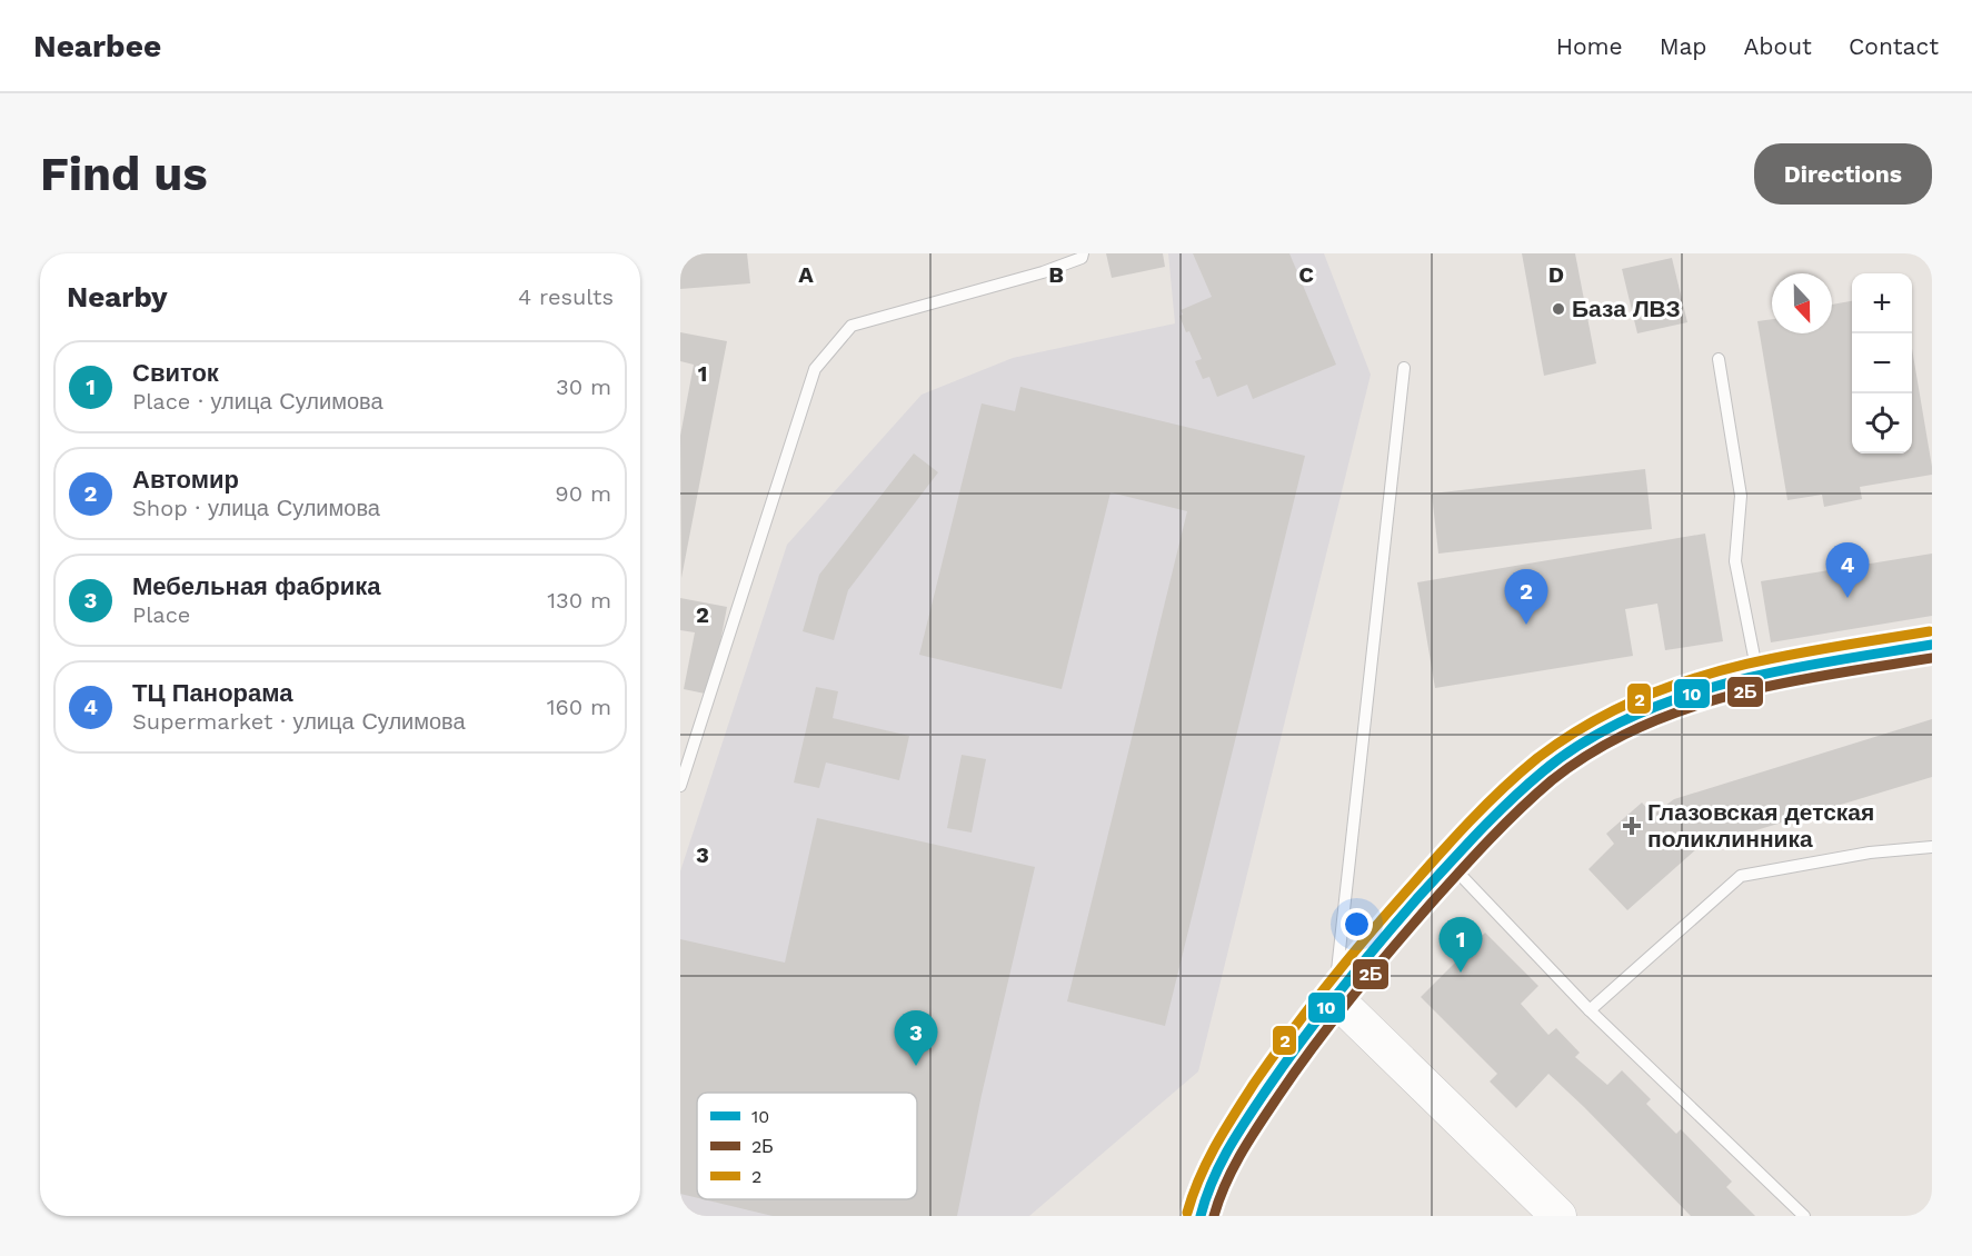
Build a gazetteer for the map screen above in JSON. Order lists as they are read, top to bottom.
{
  "places": {
    "other": ["База ЛВЗ"],
    "health": ["Глазовская детская поликлинника"]
  },
  "lines": ["transit line 2", "transit line 10", "transit line 2Б"],
  "legend": ["10", "2Б", "2"],
  "north": "bottom",
  "page": {
    "header": "Nearbee",
    "nav": [
      "Home",
      "Map",
      "About",
      "Contact"
    ],
    "buttons": "Directions",
    "title": "Find us",
    "heading": ["Nearby", "4 results"],
    "map_buttons": ["+", "−"],
    "list": [
      {
        "mark": "1",
        "name": "Свиток",
        "note": "Place · улица Сулимова",
        "value": "30 m"
      },
      {
        "mark": "2",
        "name": "Автомир",
        "note": "Shop · улица Сулимова",
        "value": "90 m"
      },
      {
        "mark": "3",
        "name": "Мебельная фабрика",
        "note": "Place",
        "value": "130 m"
      },
      {
        "mark": "4",
        "name": "ТЦ Панорама",
        "note": "Supermarket · улица Сулимова",
        "value": "160 m"
      }
    ],
    "pins": [
      "4",
      "2",
      "1",
      "3"
    ]
  },
  "grid": {
    "columns": [
      "A",
      "B",
      "C",
      "D"
    ],
    "rows": ["1", "2", "3"]
  }
}
